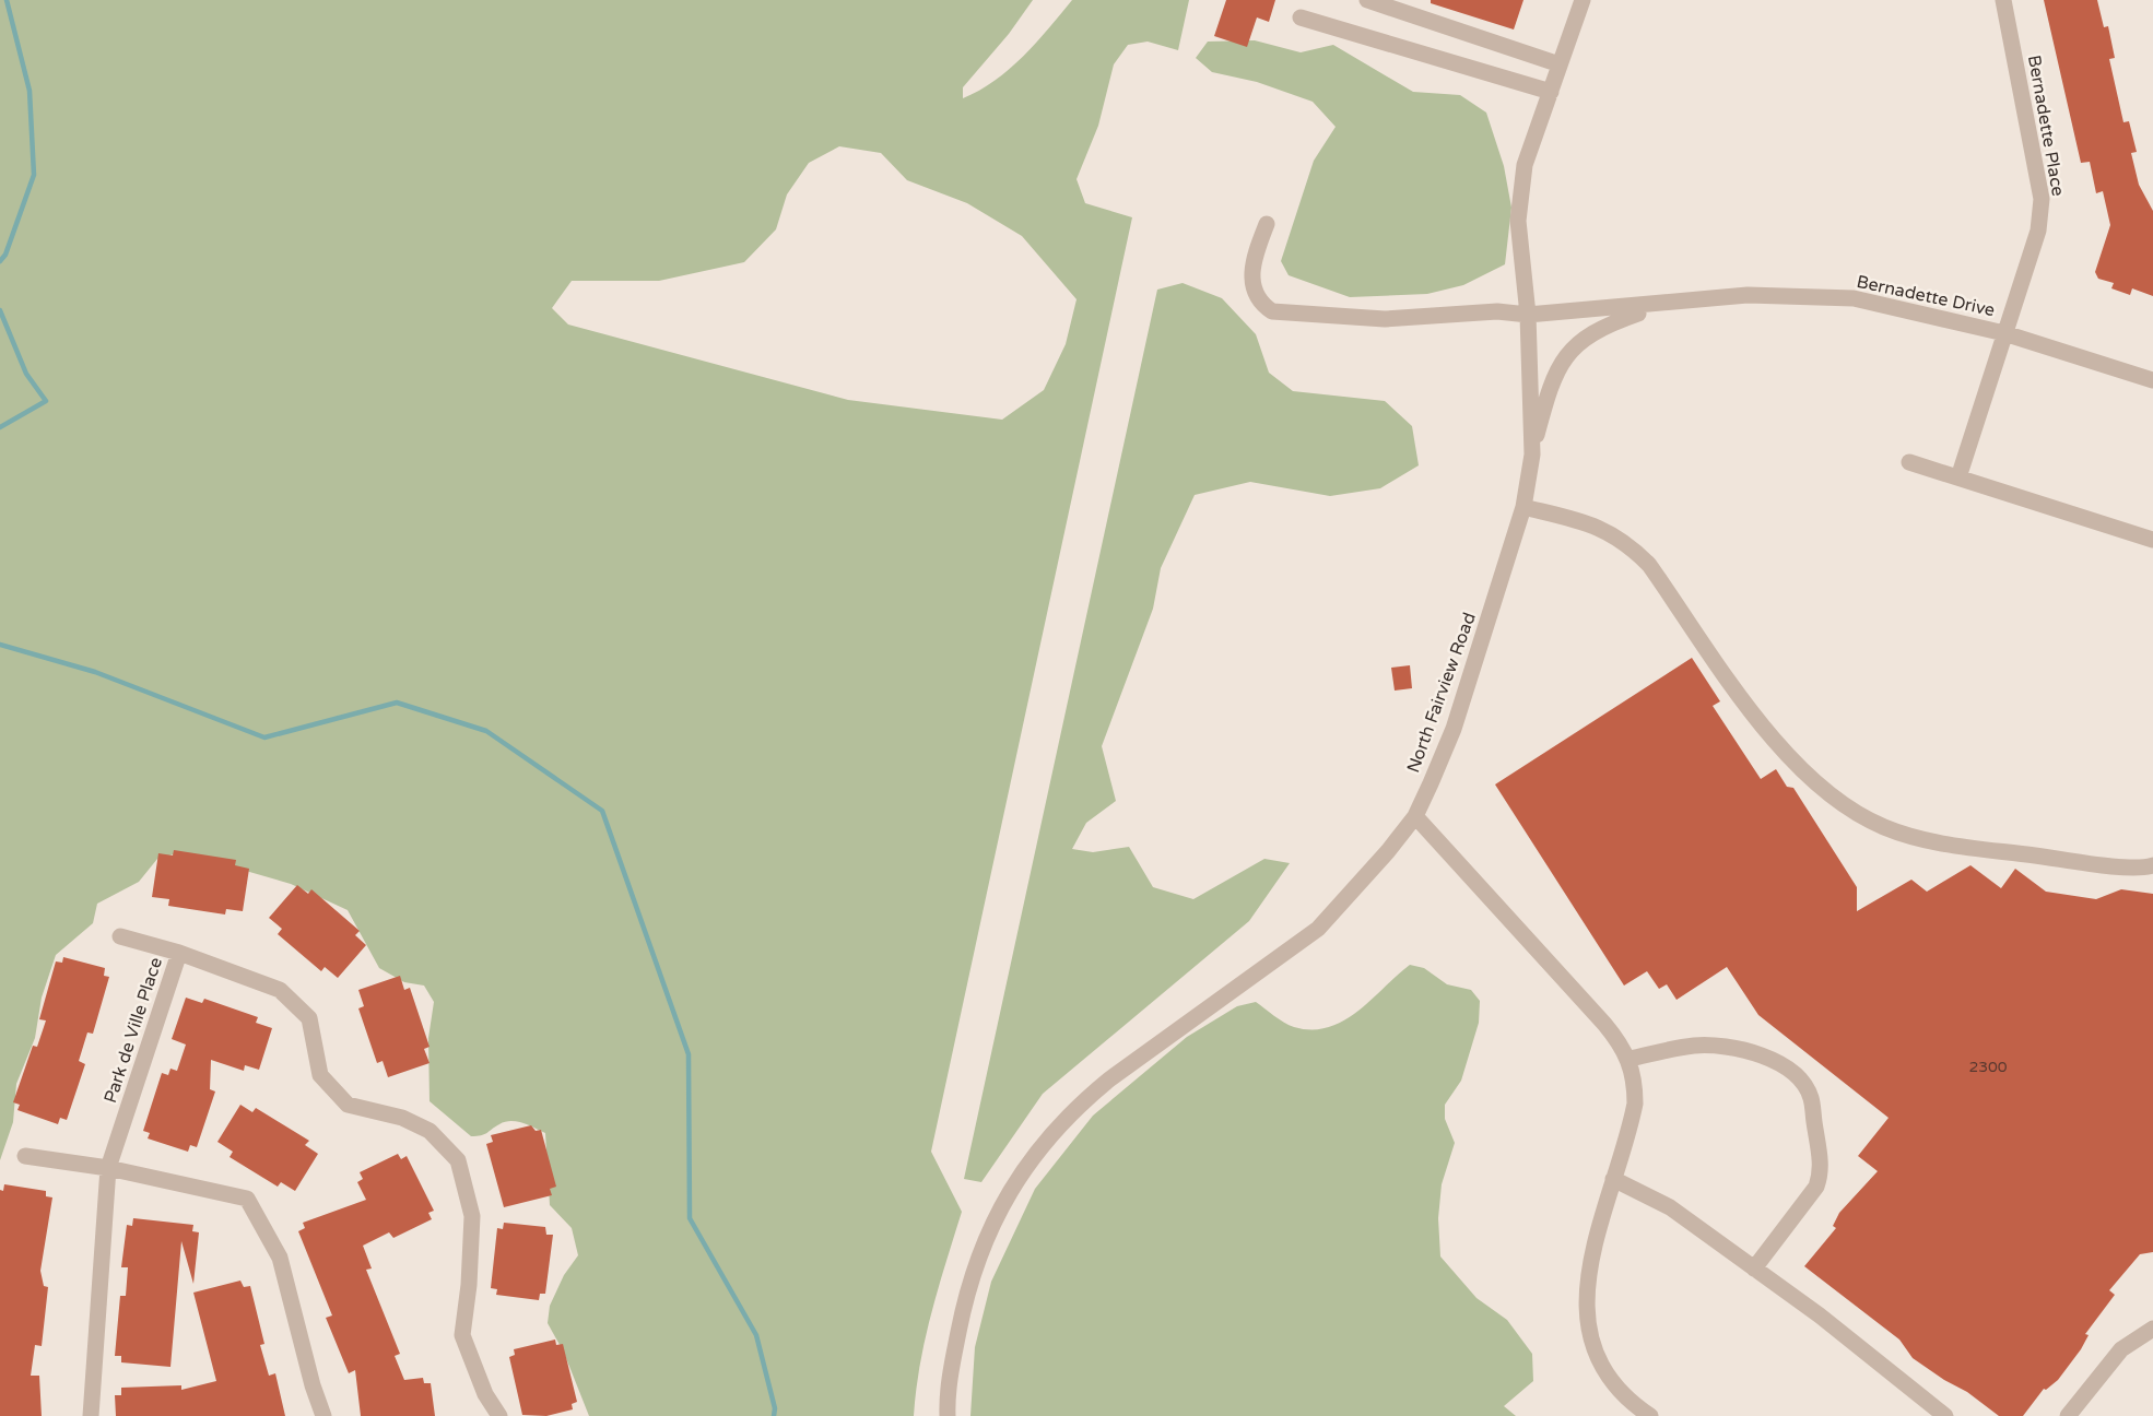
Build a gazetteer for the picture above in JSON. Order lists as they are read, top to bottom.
{
  "streets": {
    "street": [
      "Bernadette Place",
      "Bernadette Drive",
      "North Fairview Road",
      "Park de Ville Place"
    ]
  },
  "crossings": [
    ["Bernadette Place", "Bernadette Drive"],
    ["Bernadette Drive", "North Fairview Road"]
  ],
  "house_numbers": ["2300"]
}
